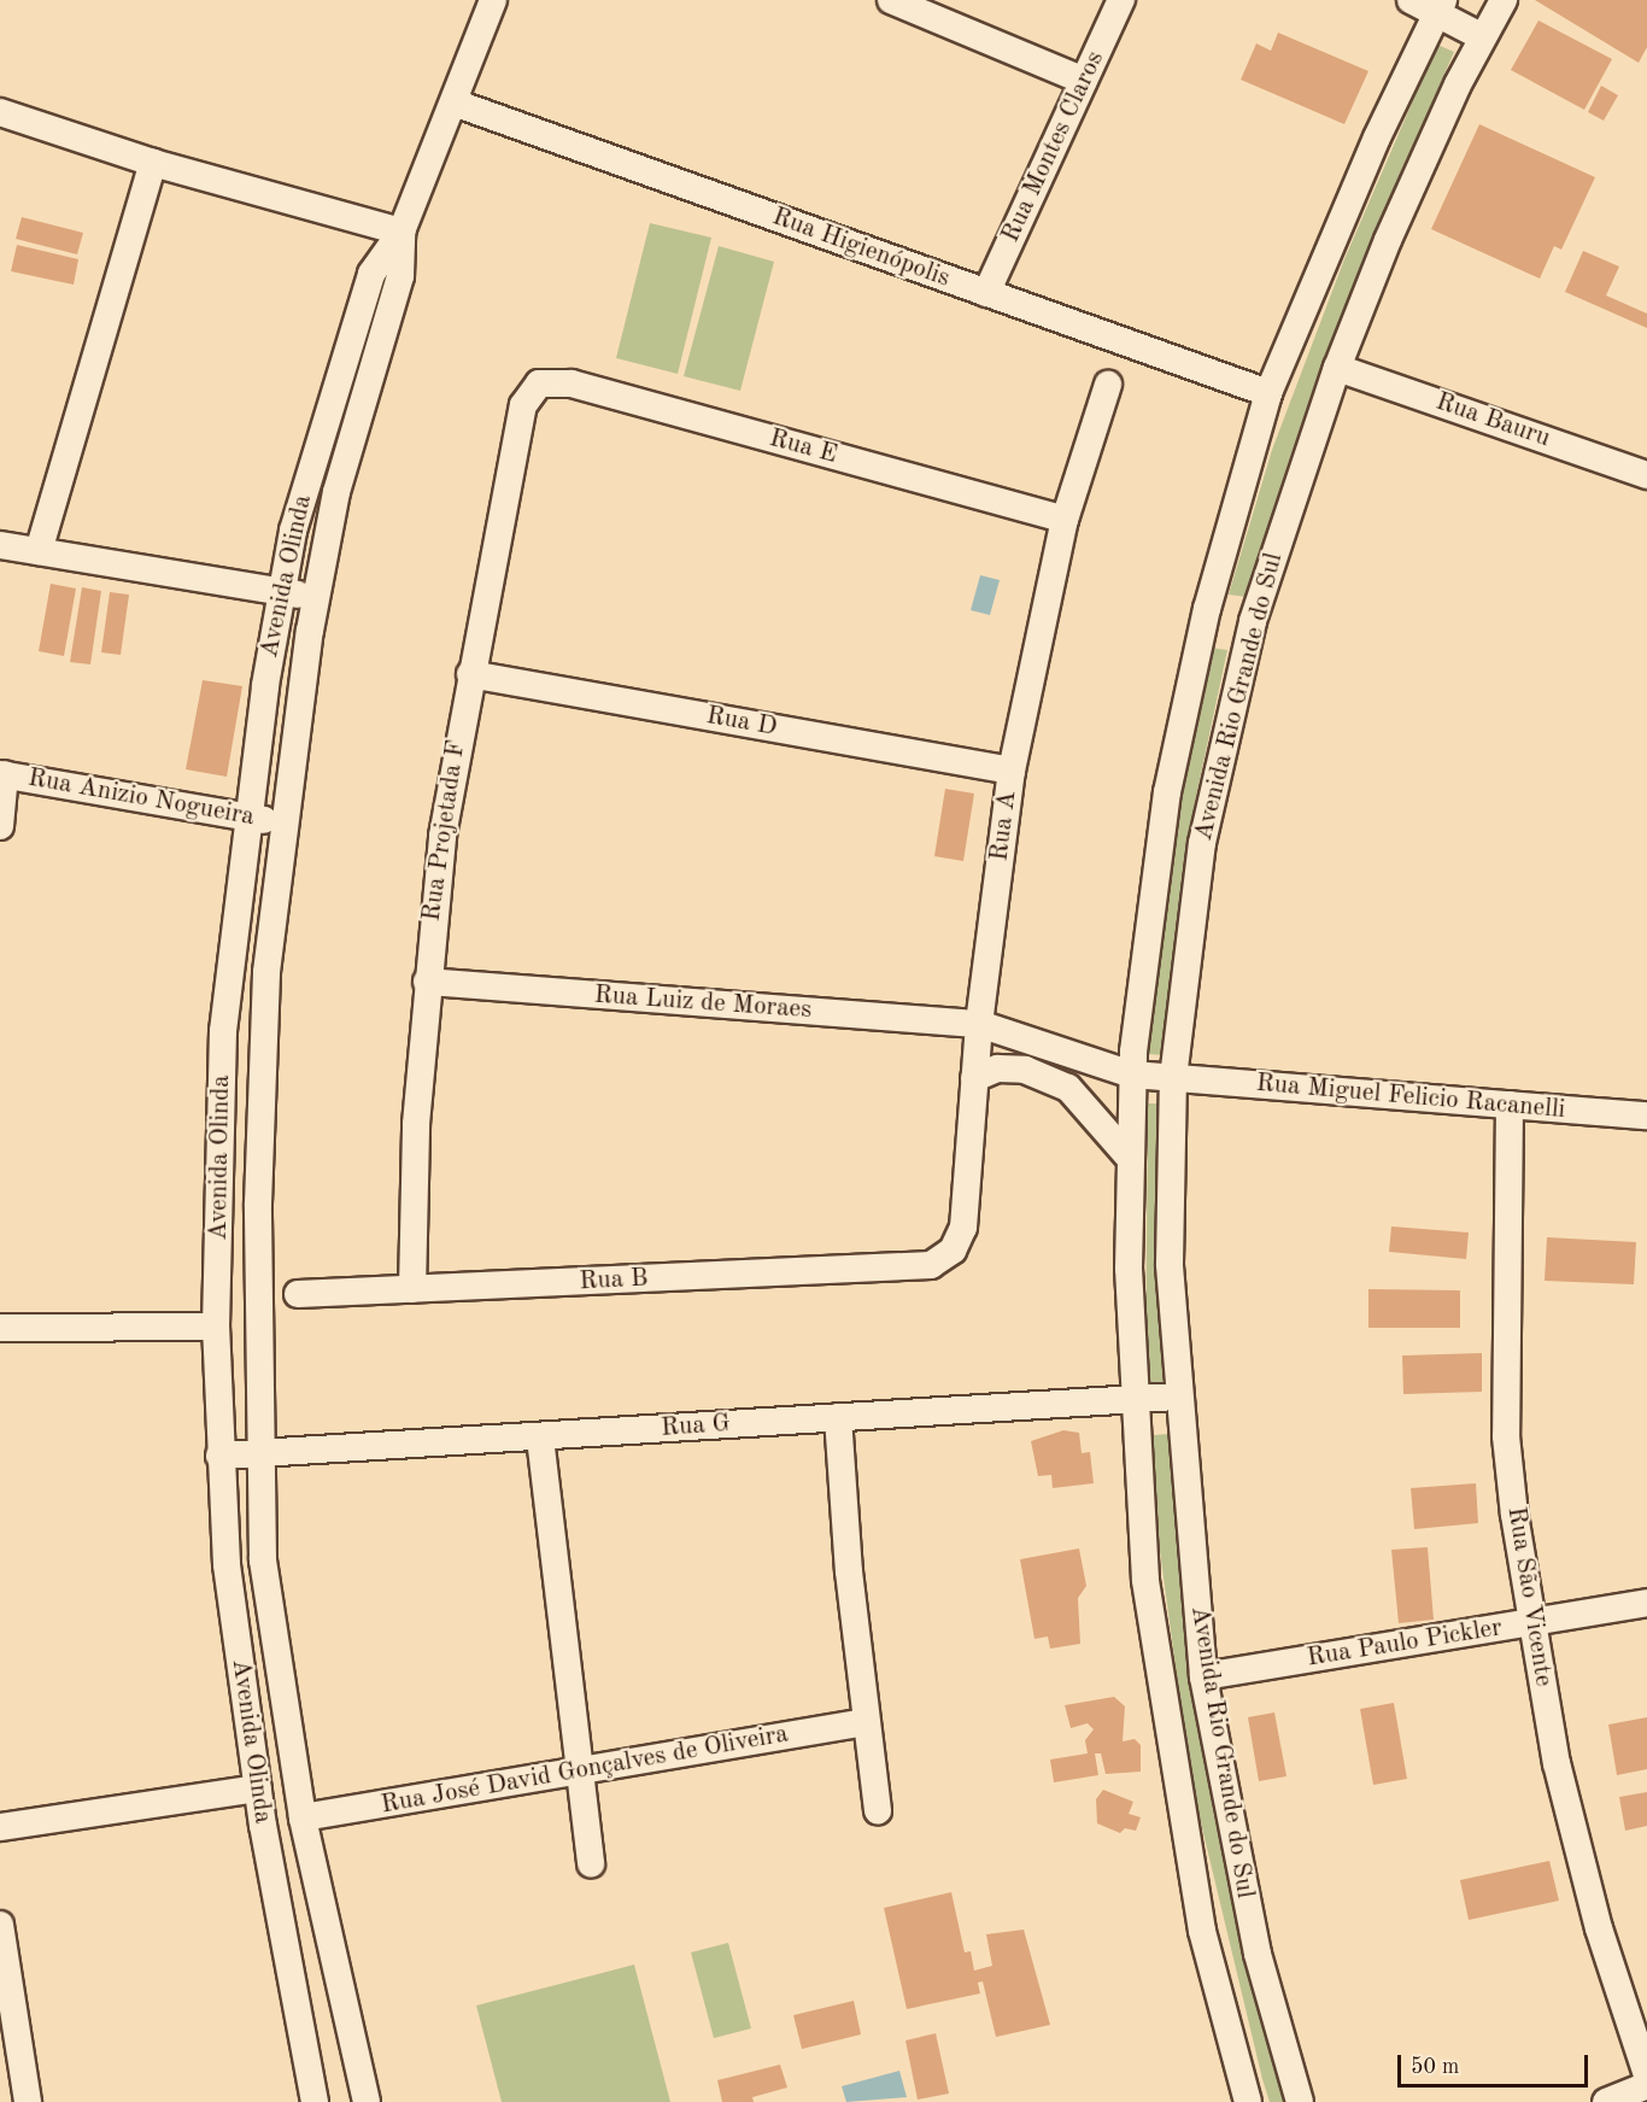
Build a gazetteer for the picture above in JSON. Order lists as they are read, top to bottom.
{
  "streets": {
    "street": [
      "Rua Montes Claros",
      "Rua Higienópolis",
      "Rua Bauru",
      "Rua E",
      "Avenida Olinda",
      "Avenida Rio Grande do Sul",
      "Rua D",
      "Rua Anizio Nogueira",
      "Rua A",
      "Rua Projetada F",
      "Rua Luiz de Moraes",
      "Rua Miguel Felicio Racanelli",
      "Rua B",
      "Rua G",
      "Rua São Vicente",
      "Rua Paulo Pickler",
      "Rua José David Gonçalves de Oliveira"
    ]
  },
  "crossings": [
    ["Rua Montes Claros", "Rua Higienópolis"],
    ["Rua Higienópolis", "Avenida Olinda"],
    ["Rua Higienópolis", "Avenida Rio Grande do Sul"],
    ["Rua Bauru", "Avenida Rio Grande do Sul"],
    ["Rua E", "Rua A"],
    ["Rua E", "Rua Projetada F"],
    ["Avenida Olinda", "Rua Anizio Nogueira"],
    ["Avenida Olinda", "Rua G"],
    ["Avenida Olinda", "Rua José David Gonçalves de Oliveira"],
    ["Avenida Rio Grande do Sul", "Rua Miguel Felicio Racanelli"],
    ["Avenida Rio Grande do Sul", "Rua G"],
    ["Avenida Rio Grande do Sul", "Rua Paulo Pickler"],
    ["Rua D", "Rua A"],
    ["Rua D", "Rua Projetada F"],
    ["Rua A", "Rua Luiz de Moraes"],
    ["Rua A", "Rua B"],
    ["Rua Projetada F", "Rua Luiz de Moraes"],
    ["Rua Projetada F", "Rua B"],
    ["Rua Luiz de Moraes", "Rua Miguel Felicio Racanelli"],
    ["Rua Miguel Felicio Racanelli", "Rua São Vicente"],
    ["Rua São Vicente", "Rua Paulo Pickler"]
  ],
  "scale_bar": "50 m"
}
